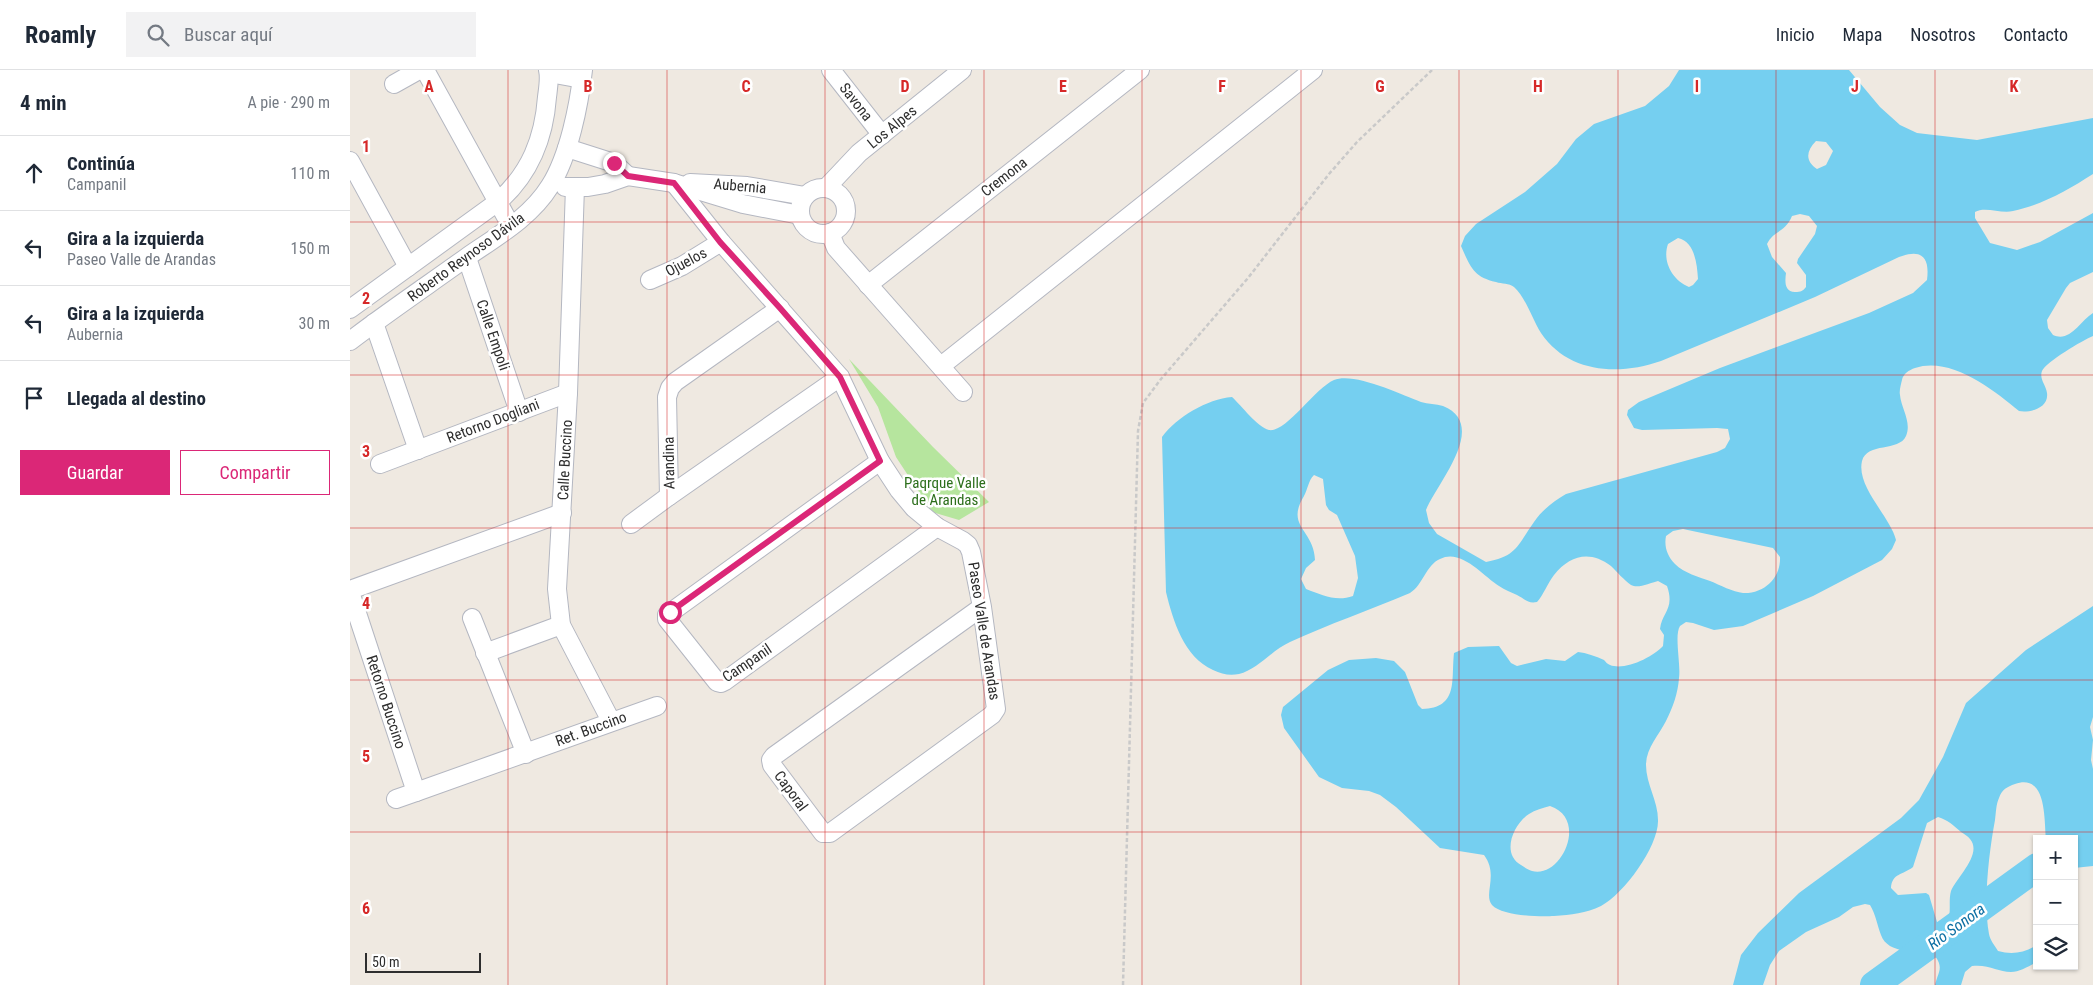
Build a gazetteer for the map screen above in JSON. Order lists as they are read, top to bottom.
{
  "streets": {
    "street": [
      "Savona",
      "Los Alpes",
      "Cremona",
      "Aubernia",
      "Roberto Reynoso Dávila",
      "Ojuelos",
      "Calle Empoli",
      "Retorno Dogliani",
      "Calle Buccino",
      "Arandina",
      "Paseo Valle de Arandas",
      "Campanil",
      "Retorno Buccino",
      "Ret. Buccino",
      "Caporal"
    ]
  },
  "crossings": [
    ["Savona", "Los Alpes"],
    ["Los Alpes", "Aubernia"],
    ["Aubernia", "Roberto Reynoso Dávila"],
    ["Aubernia", "Calle Buccino"],
    ["Aubernia", "Paseo Valle de Arandas"],
    ["Roberto Reynoso Dávila", "Calle Empoli"],
    ["Ojuelos", "Paseo Valle de Arandas"],
    ["Calle Empoli", "Retorno Dogliani"],
    ["Retorno Dogliani", "Calle Buccino"],
    ["Calle Buccino", "Retorno Buccino"],
    ["Calle Buccino", "Ret. Buccino"],
    ["Arandina", "Paseo Valle de Arandas"],
    ["Paseo Valle de Arandas", "Campanil"],
    ["Paseo Valle de Arandas", "Caporal"],
    ["Retorno Buccino", "Ret. Buccino"]
  ],
  "water": ["Río Sonora"],
  "parks": ["Paqrque Valle de Arandas"],
  "scale_bar": "50 m",
  "page": {
    "header": "Roamly",
    "search": "Buscar aquí",
    "nav": [
      "Inicio",
      "Mapa",
      "Nosotros",
      "Contacto"
    ],
    "heading": ["4 min", "A pie · 290 m"],
    "list": [
      ["Continúa", "Campanil", "110 m"],
      ["Gira a la izquierda", "Paseo Valle de Arandas", "150 m"],
      ["Gira a la izquierda", "Aubernia", "30 m"],
      "Llegada al destino"
    ],
    "buttons": ["Guardar", "Compartir"],
    "map_buttons": ["+", "−"],
    "scale": "50 m"
  },
  "grid": {
    "columns": [
      "A",
      "B",
      "C",
      "D",
      "E",
      "F",
      "G",
      "H",
      "I",
      "J",
      "K"
    ],
    "rows": [
      "1",
      "2",
      "3",
      "4",
      "5",
      "6"
    ]
  }
}
